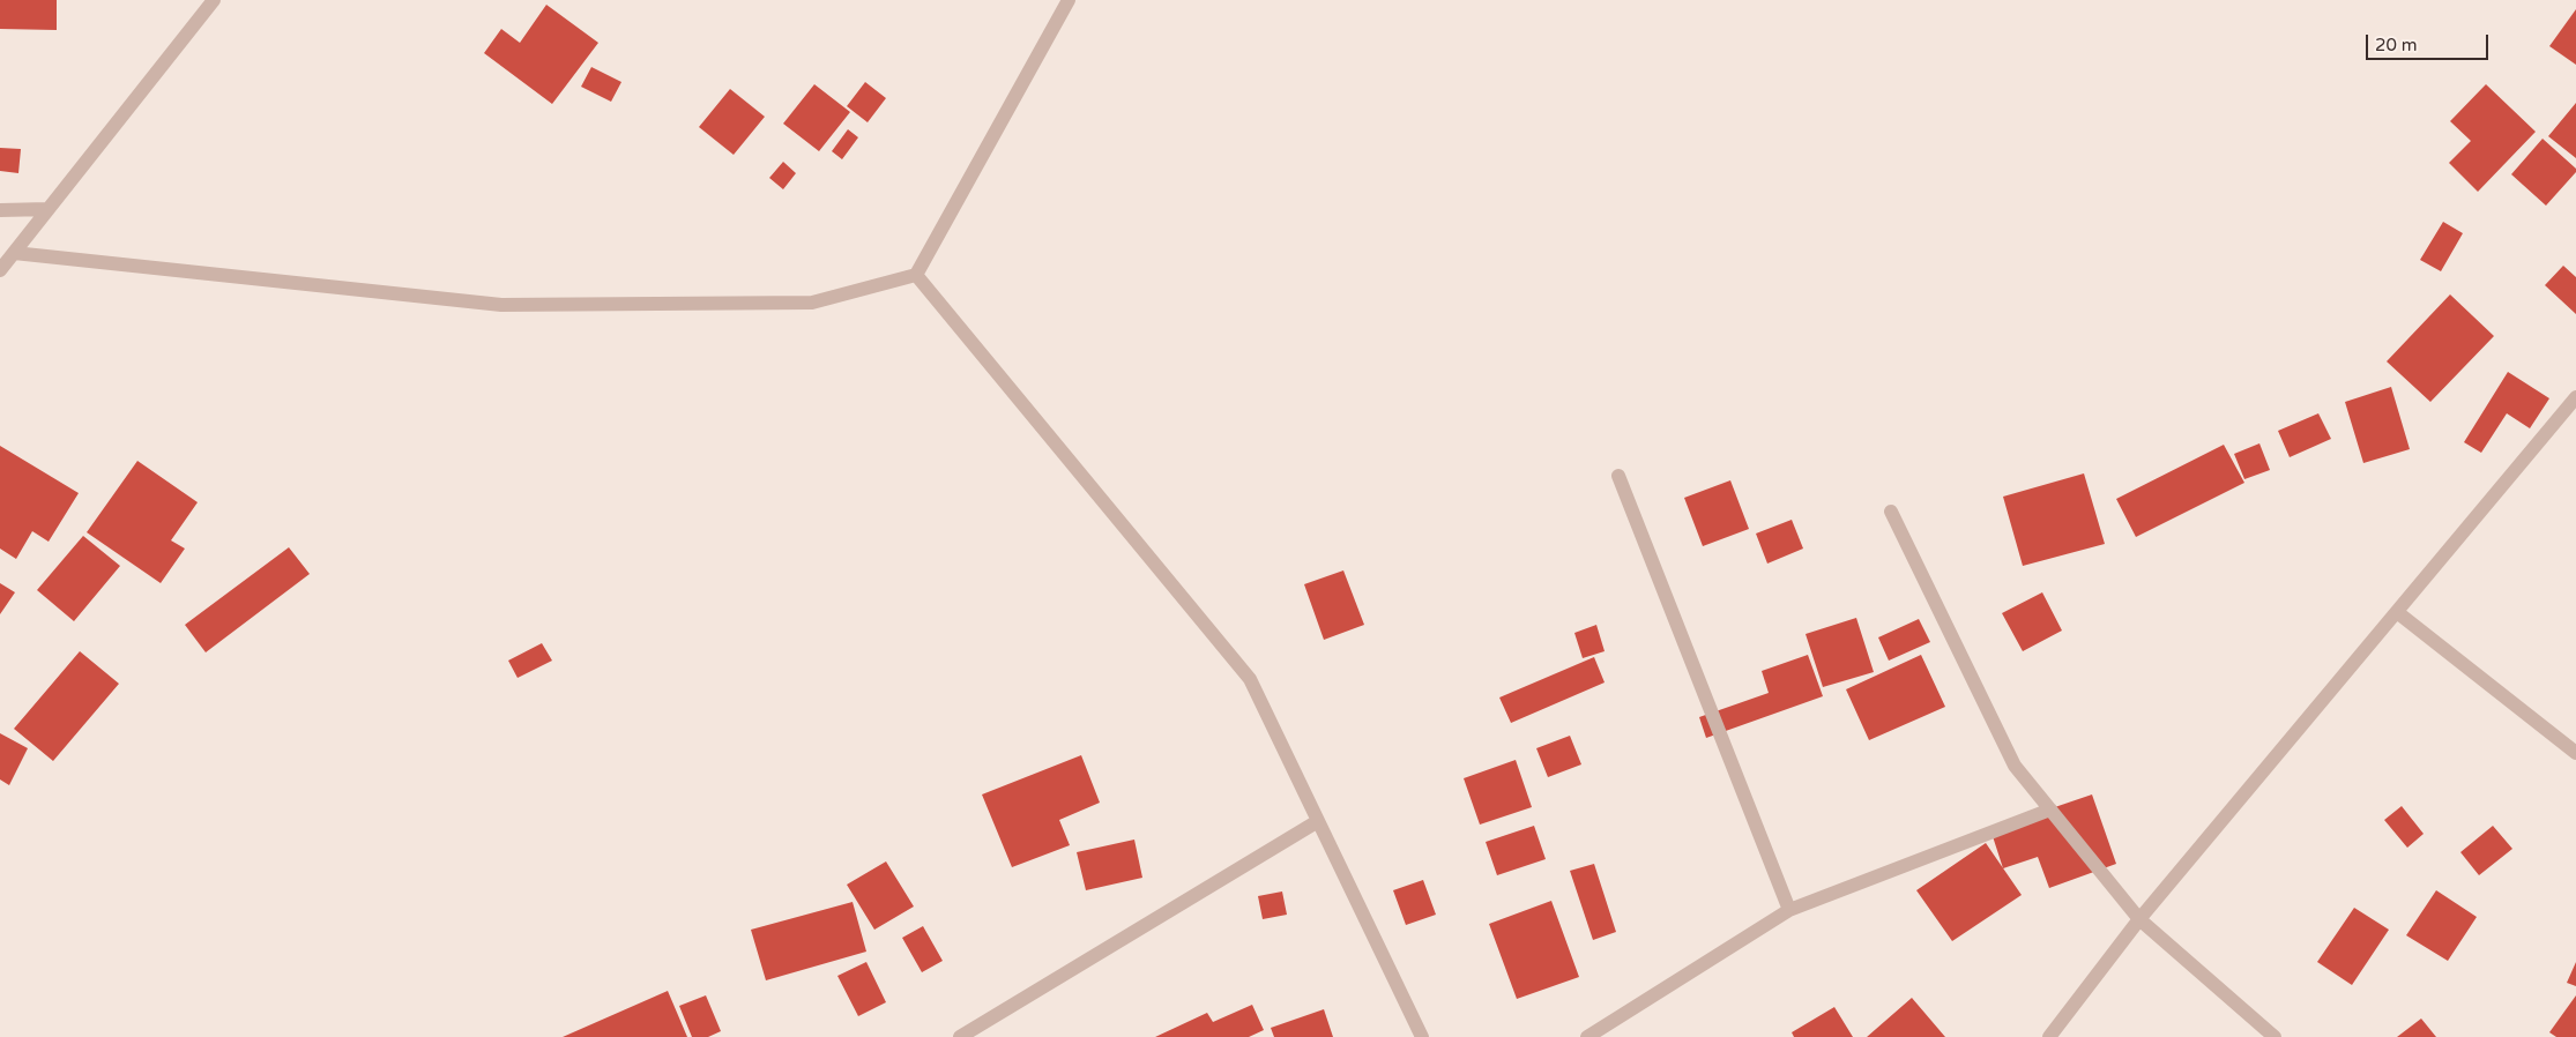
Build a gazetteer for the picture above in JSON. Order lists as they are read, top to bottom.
{
  "scale_bar": "20 m"
}
